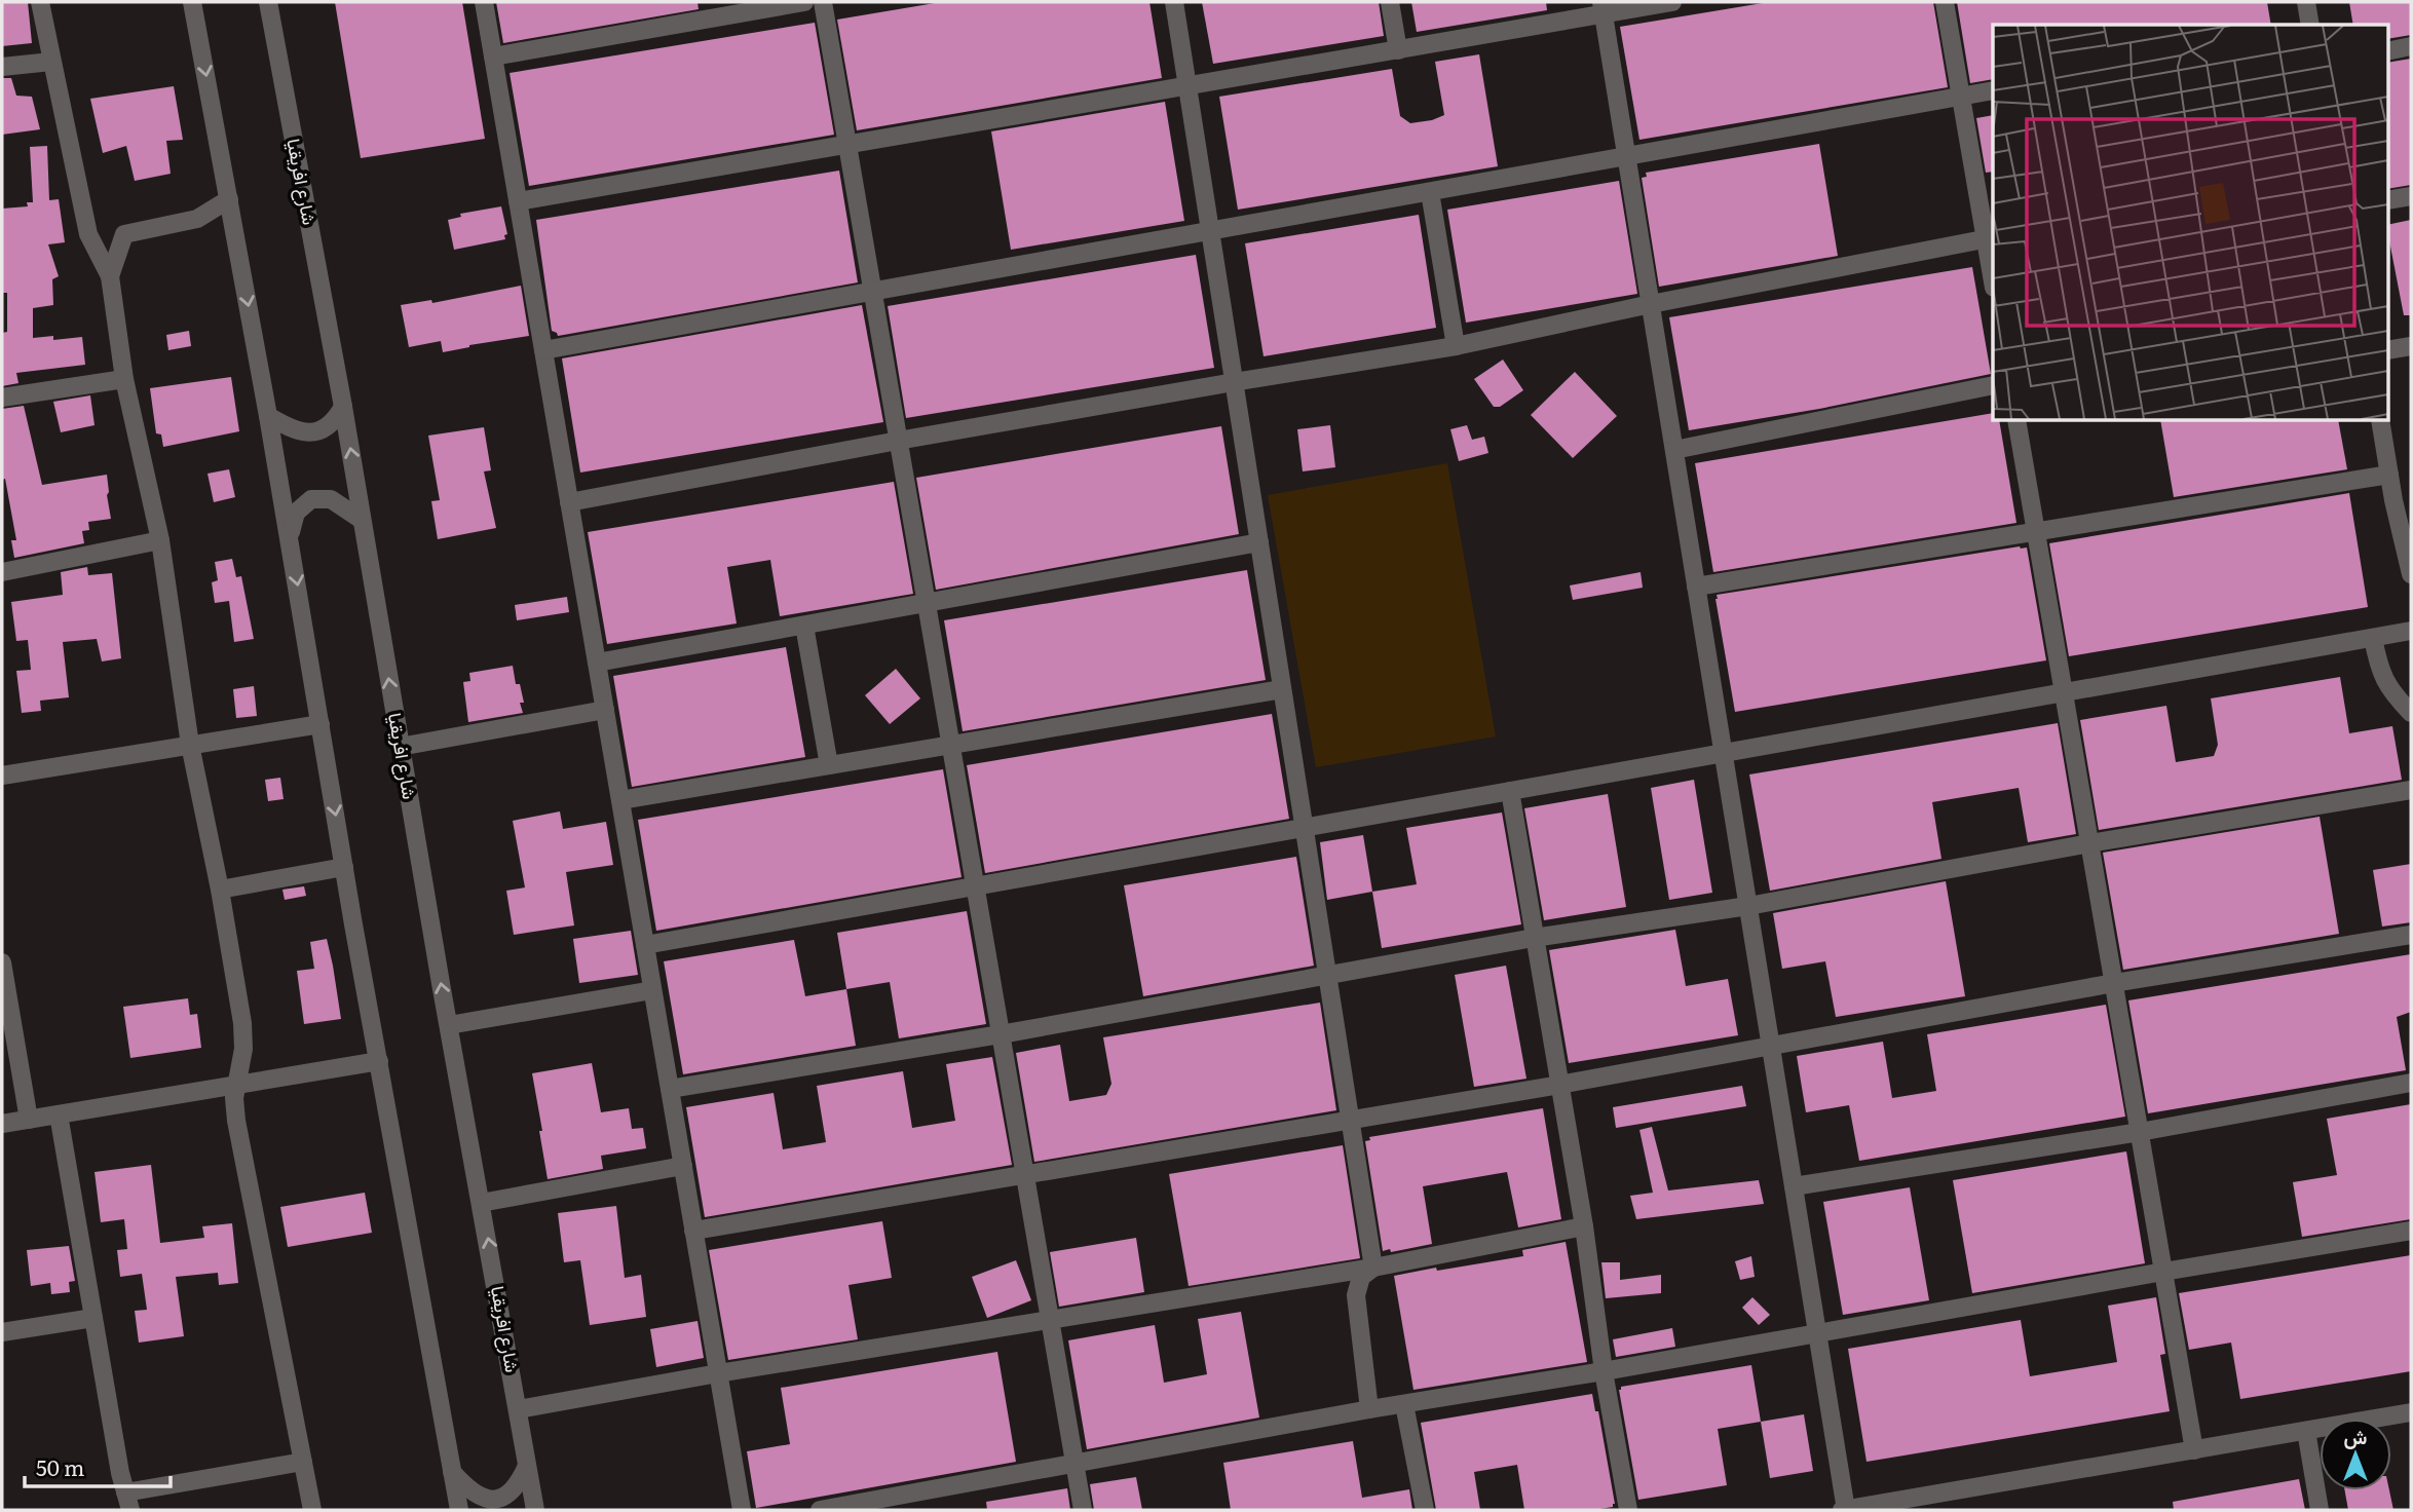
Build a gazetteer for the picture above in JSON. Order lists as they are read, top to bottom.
{
  "streets": {
    "street": ["شارع افريقيا"]
  },
  "scale_bar": "50 m",
  "north": "top"
}
